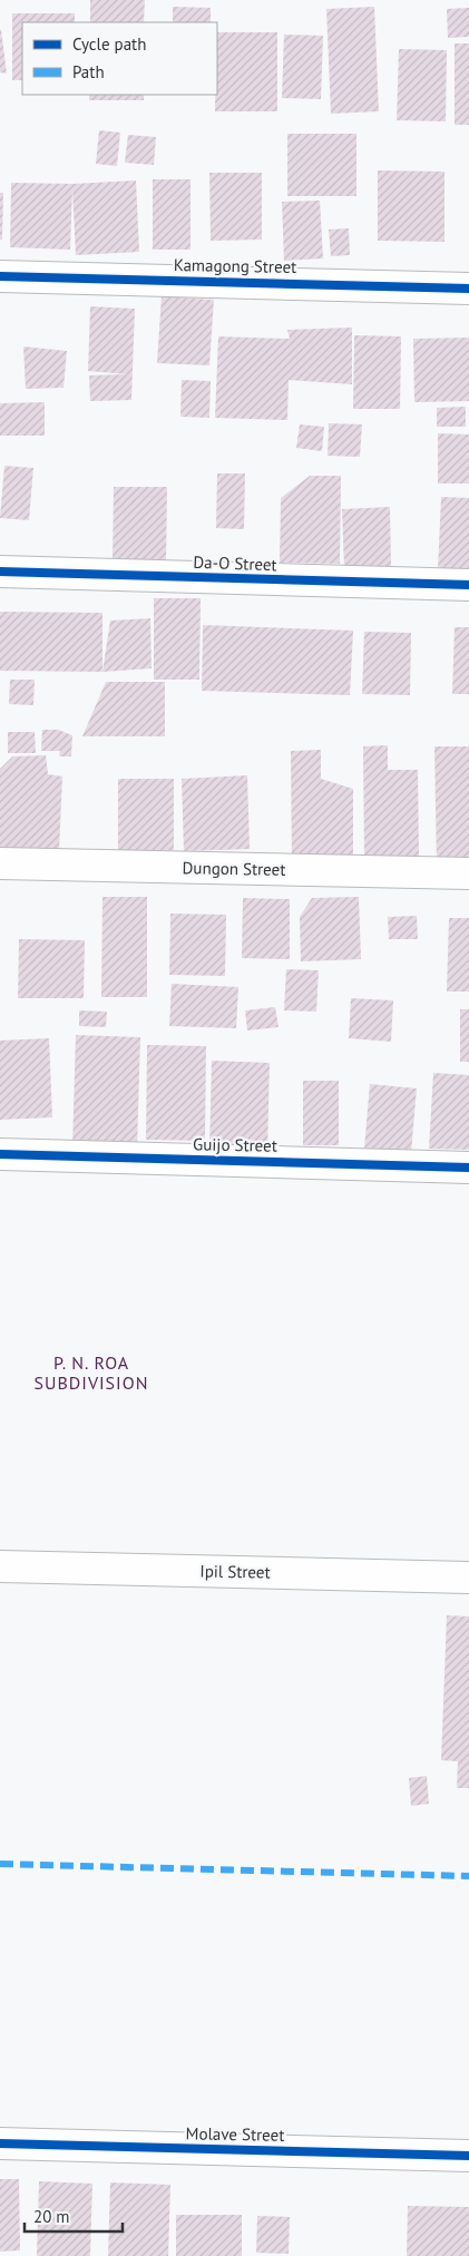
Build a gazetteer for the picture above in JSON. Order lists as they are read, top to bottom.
{
  "streets": {
    "street": [
      "Kamagong Street",
      "Da-O Street",
      "Dungon Street",
      "Guijo Street",
      "Ipil Street",
      "Molave Street"
    ]
  },
  "districts": ["P. N. ROA SUBDIVISION"],
  "legend": ["Cycle path", "Path"],
  "scale_bar": "20 m"
}
